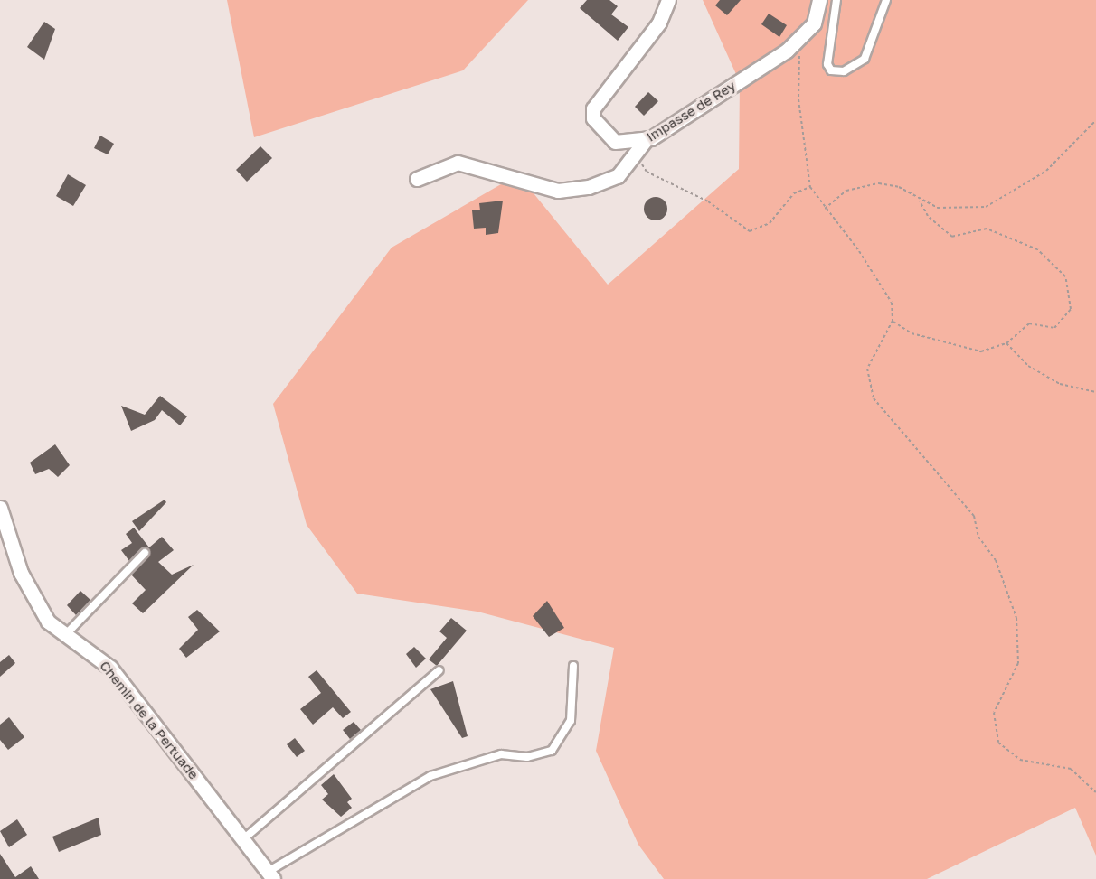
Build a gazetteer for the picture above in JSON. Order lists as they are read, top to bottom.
{
  "streets": {
    "street": ["Impasse de Rey", "Chemin de la Pertuade"]
  }
}
